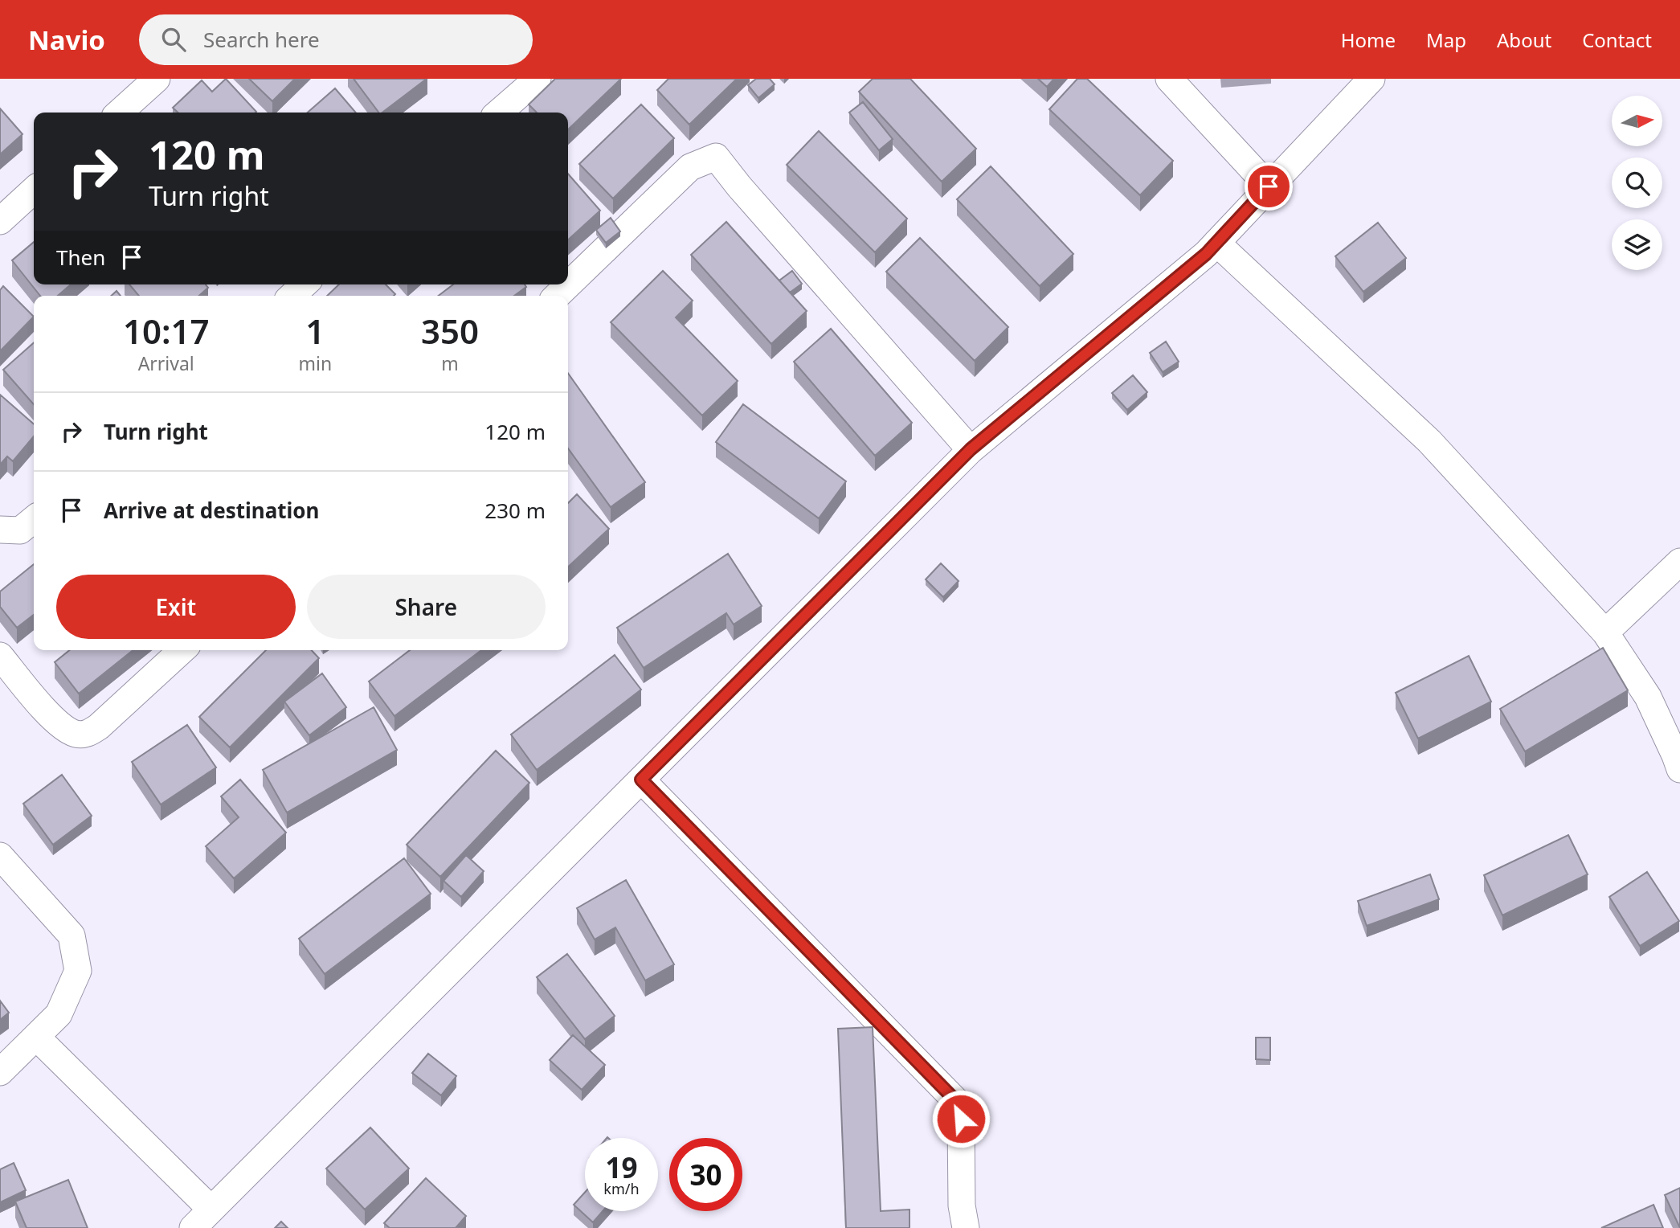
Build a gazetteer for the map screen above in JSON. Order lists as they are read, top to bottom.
{
  "north": "right",
  "page": {
    "header": "Navio",
    "search": "Search here",
    "nav": [
      "Home",
      "Map",
      "About",
      "Contact"
    ],
    "turn": ["120 m", "Turn right"],
    "then": "Then",
    "eta": [
      "10:17",
      "Arrival",
      "1",
      "min",
      "350",
      "m"
    ],
    "list": [
      {
        "name": "Turn right",
        "value": "120 m"
      },
      {
        "name": "Arrive at destination",
        "value": "230 m"
      }
    ],
    "buttons": ["Exit", "Share"],
    "speed": "19 km/h",
    "limit": "30"
  }
}
